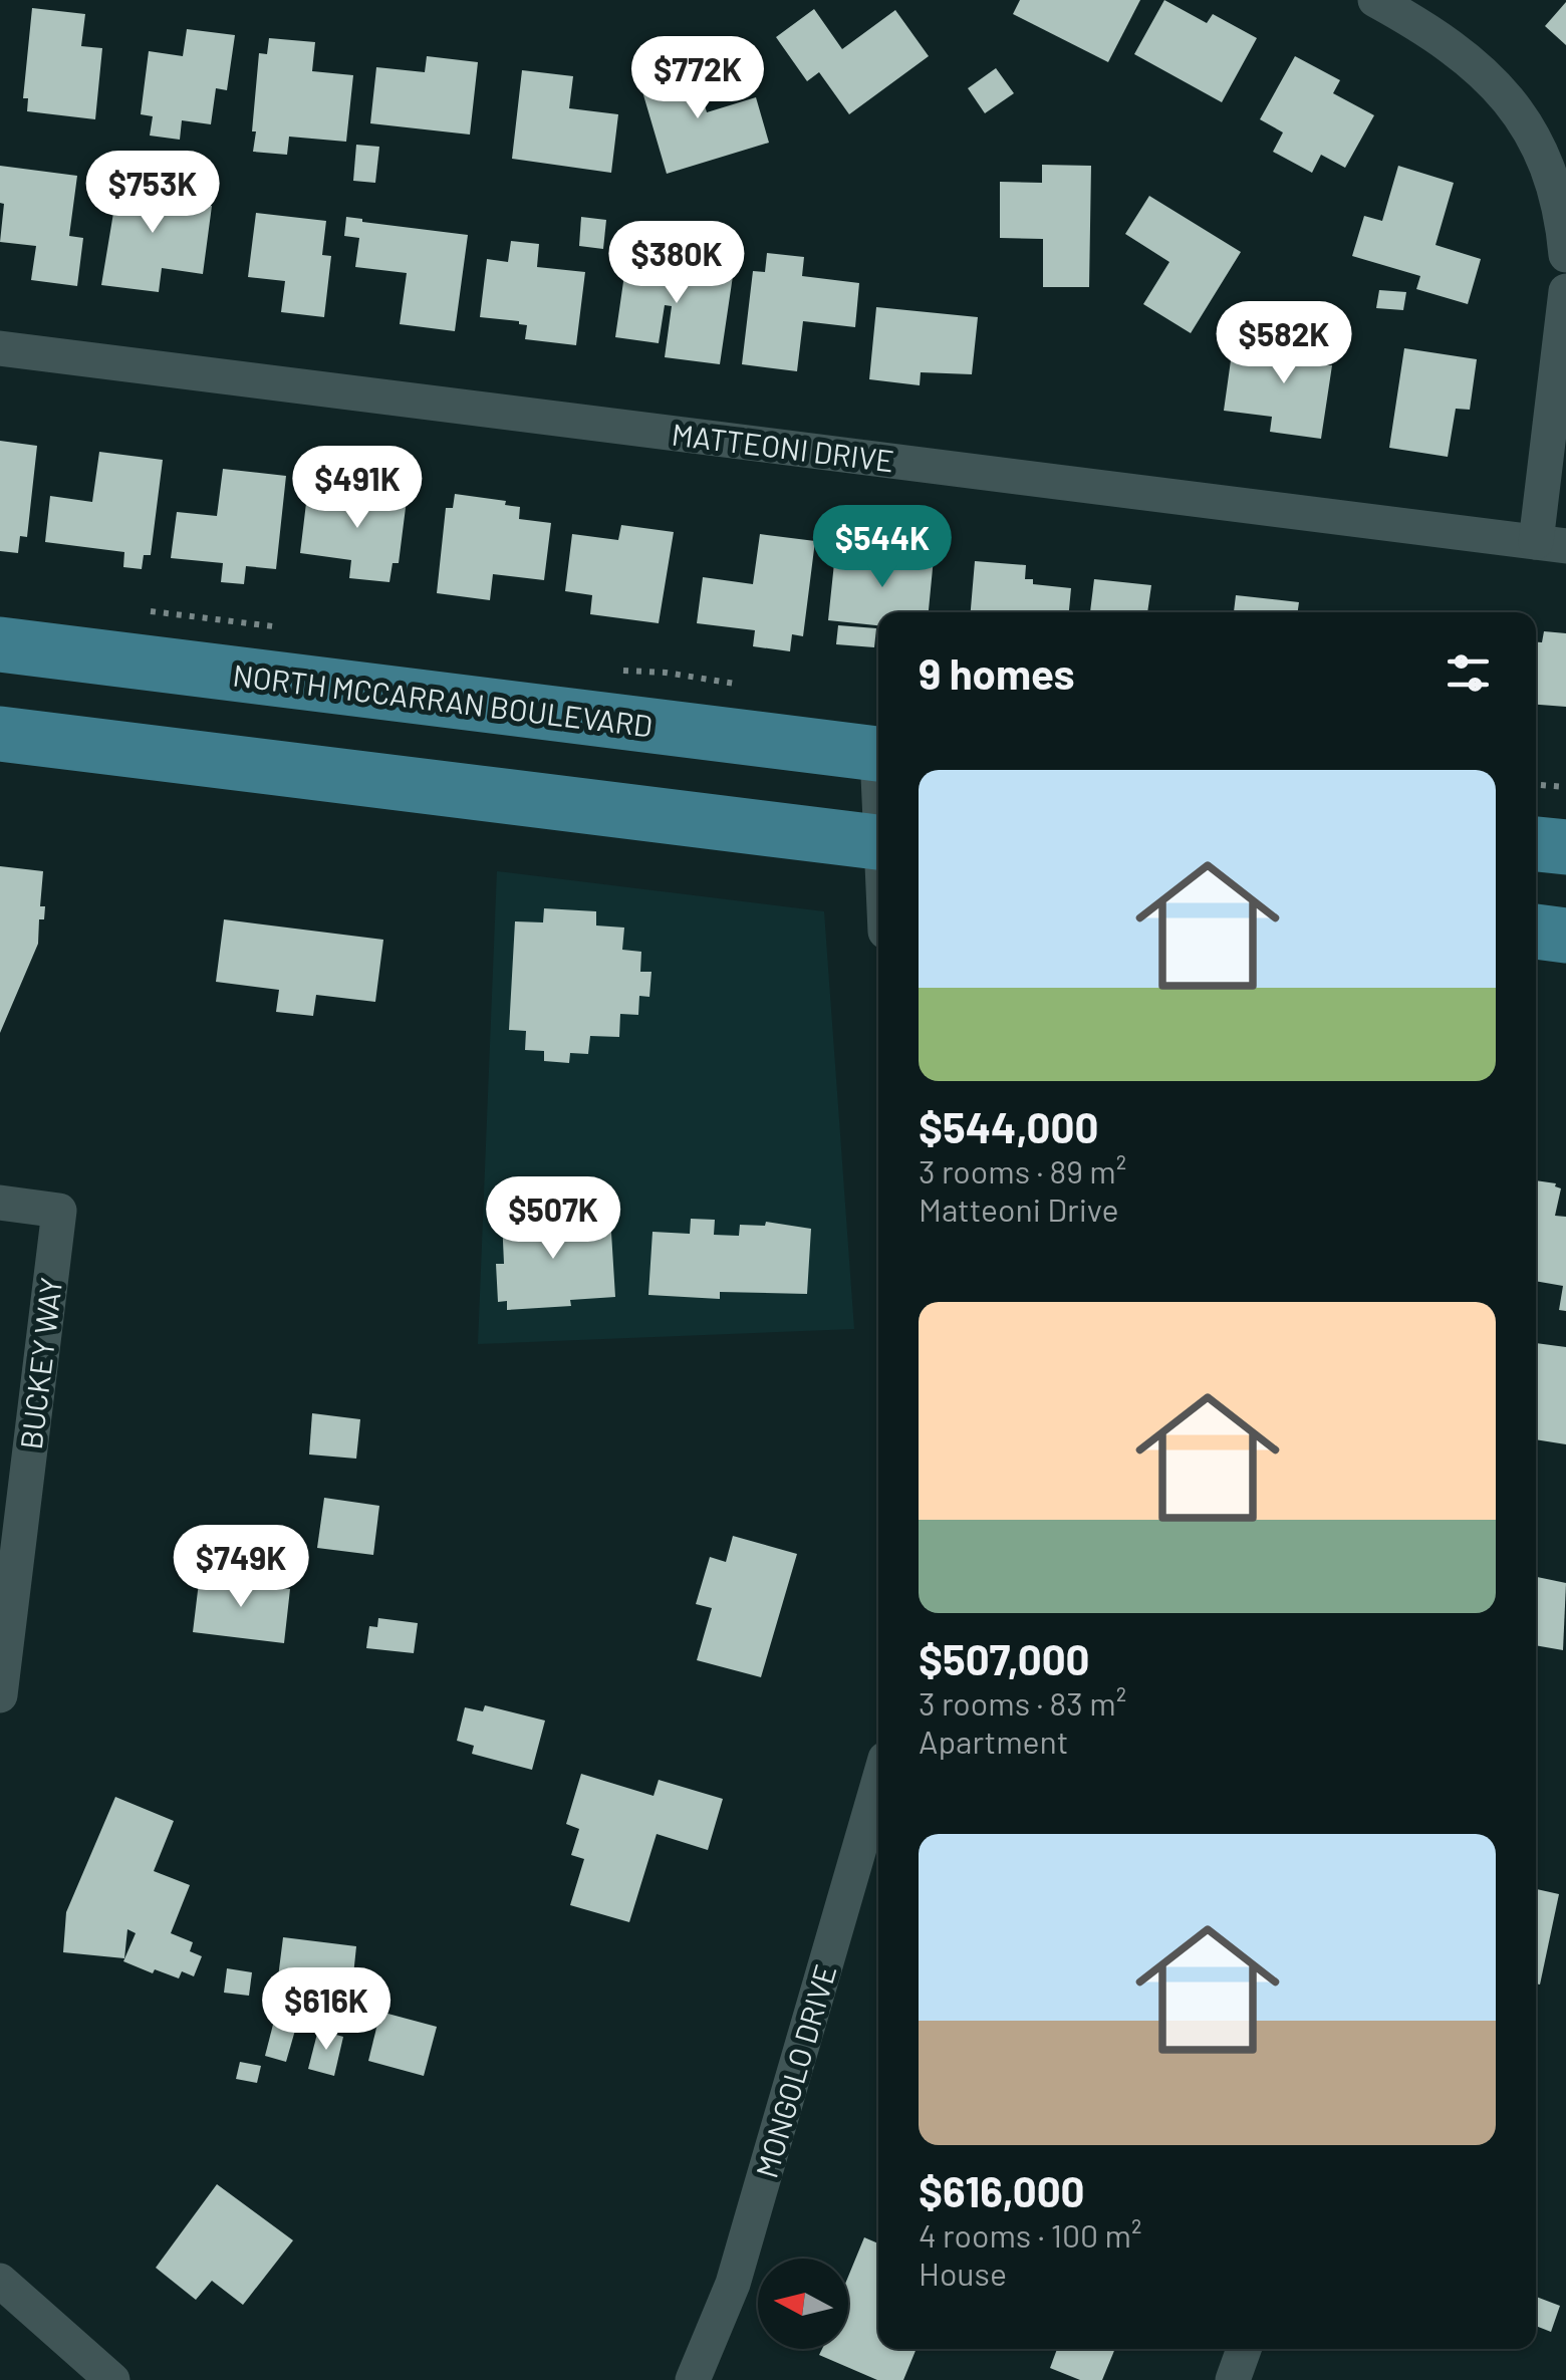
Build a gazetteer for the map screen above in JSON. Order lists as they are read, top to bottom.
{
  "streets": {
    "main road": ["NORTH MCCARRAN BOULEVARD"],
    "street": ["MATTEONI DRIVE", "BUCKEY WAY", "MONGOLO DRIVE"]
  },
  "north": "left",
  "page": {
    "price": [
      "$772K",
      "$753K",
      "$380K",
      "$582K",
      "$491K",
      "$544K",
      "$507K",
      "$749K",
      "$616K"
    ],
    "heading": "9 homes",
    "list": [
      {
        "name": "$544,000",
        "note": "3 rooms · 89 m² · Matteoni Drive"
      },
      {
        "name": "$507,000",
        "note": "3 rooms · 83 m² · Apartment"
      },
      {
        "name": "$616,000",
        "note": "4 rooms · 100 m² · House"
      }
    ]
  }
}
